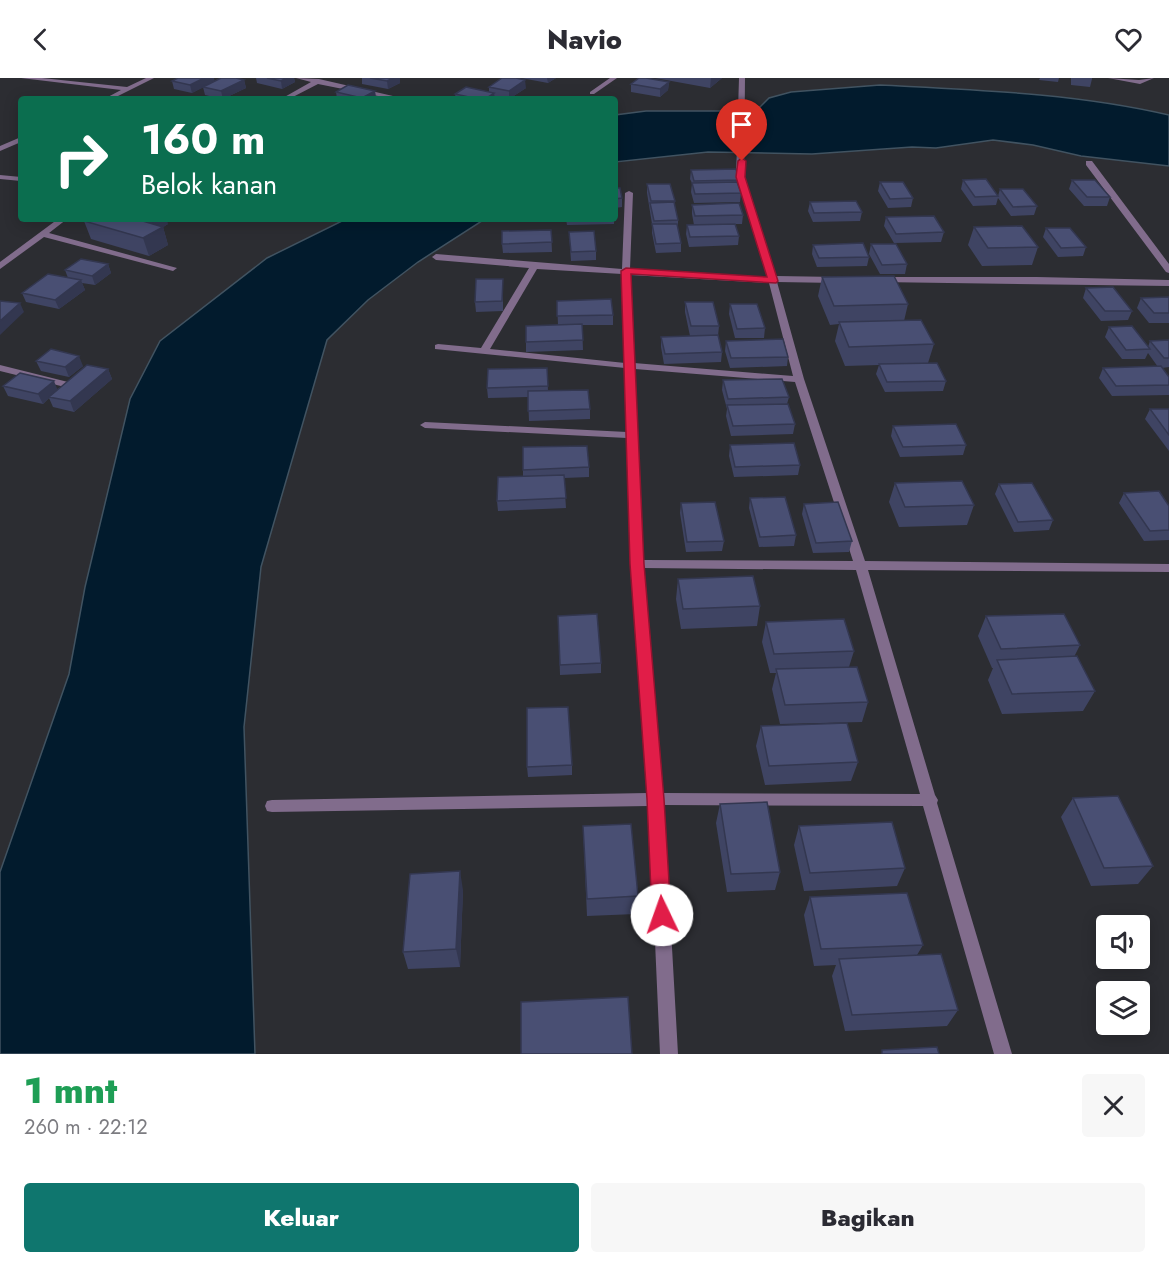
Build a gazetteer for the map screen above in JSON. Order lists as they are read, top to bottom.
{
  "page": {
    "header": "Navio",
    "turn": ["160 m", "Belok kanan"],
    "heading": ["1 mnt", "260 m · 22:12"],
    "buttons": ["Keluar", "Bagikan"]
  }
}
